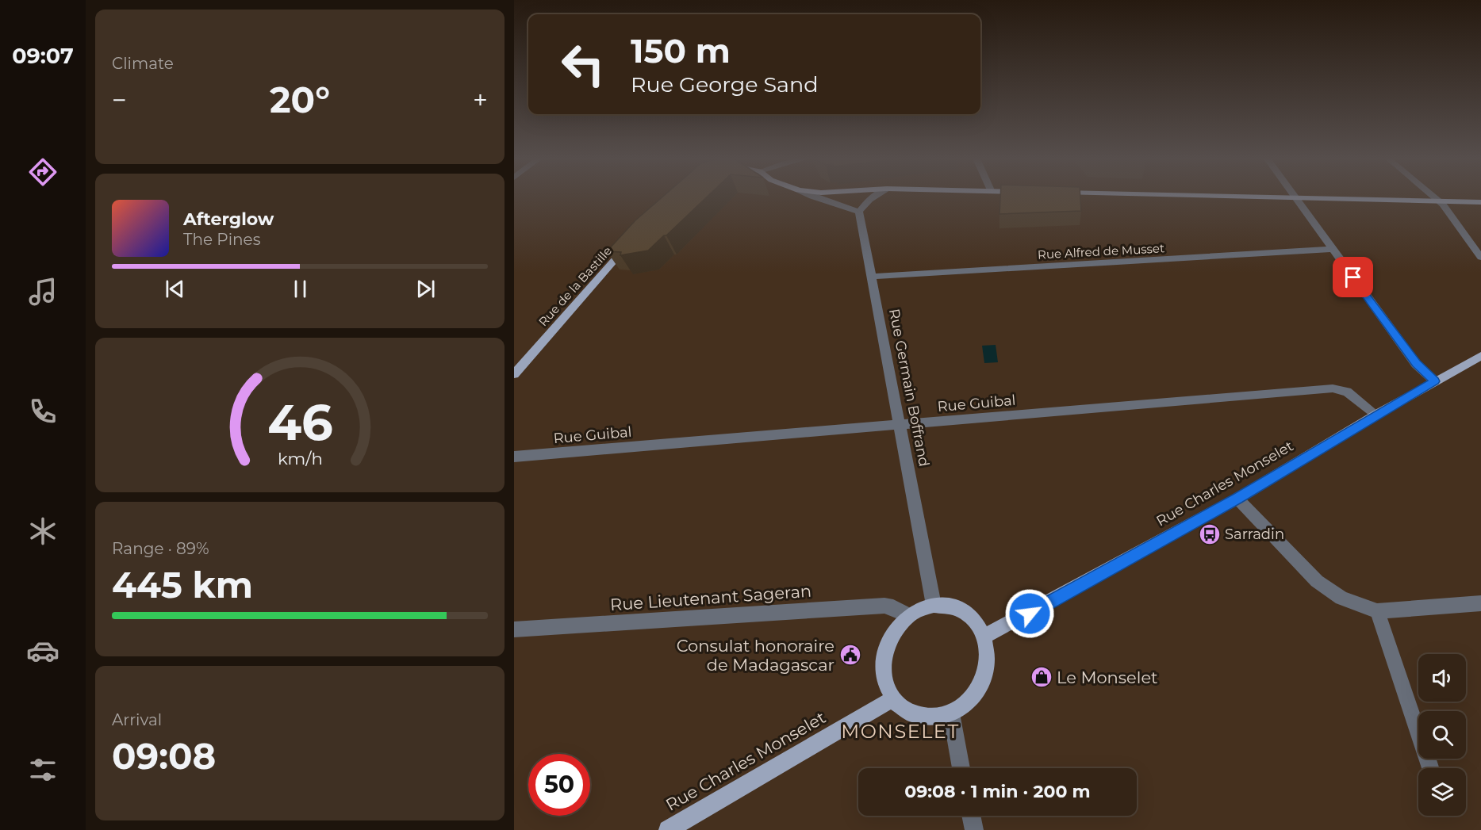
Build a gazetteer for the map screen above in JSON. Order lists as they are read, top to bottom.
{
  "streets": {
    "main road": ["Rue de la Bastille", "Rue Charles Monselet"],
    "street": [
      "Rue Alfred de Musset",
      "Rue Germain Boffrand",
      "Rue Guibal",
      "Rue Lieutenant Sageran"
    ]
  },
  "crossings": [
    ["Rue Alfred de Musset", "Rue Germain Boffrand"],
    ["Rue Germain Boffrand", "Rue Guibal"],
    ["Rue Germain Boffrand", "Rue Charles Monselet"],
    ["Rue Germain Boffrand", "Rue Lieutenant Sageran"],
    ["Rue Guibal", "Rue Charles Monselet"],
    ["Rue Charles Monselet", "Rue Lieutenant Sageran"]
  ],
  "districts": ["MONSELET"],
  "places": {
    "bus stop": ["Sarradin"],
    "public building": ["Consulat honoraire de Madagascar"],
    "shop": ["Le Monselet"]
  },
  "page": {
    "tabs": "09:07",
    "tile": [
      "Climate",
      ["Range · 89%", "445 km"],
      ["Arrival", "09:08"]
    ],
    "turn": ["150 m", "Rue George Sand"],
    "heat": ["−", "20°", "+"],
    "song": ["Afterglow", "The Pines"],
    "limit": "50",
    "trip": "09:08 · 1 min · 200 m",
    "gauge": ["46", "km/h"]
  }
}
